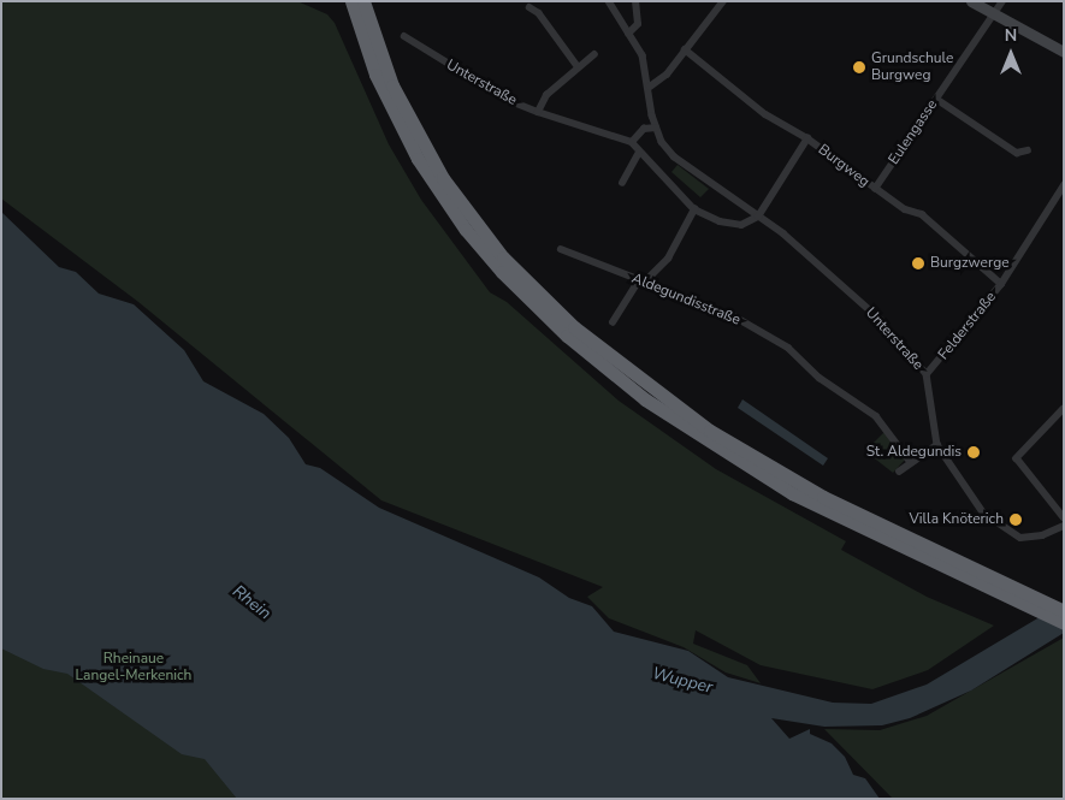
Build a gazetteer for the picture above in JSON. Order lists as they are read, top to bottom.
{
  "streets": {
    "street": [
      "Unterstraße",
      "Eulengasse",
      "Burgweg",
      "Aldegundisstraße",
      "Felderstraße"
    ]
  },
  "crossings": [
    ["Unterstraße", "Felderstraße"],
    ["Eulengasse", "Burgweg"],
    ["Burgweg", "Felderstraße"]
  ],
  "water": ["Rhein", "Wupper"],
  "parks": ["Rheinaue Langel-Merkenich"],
  "places": [
    "Grundschule Burgweg",
    "Burgzwerge",
    "St. Aldegundis",
    "Villa Knöterich"
  ],
  "north": "top"
}
